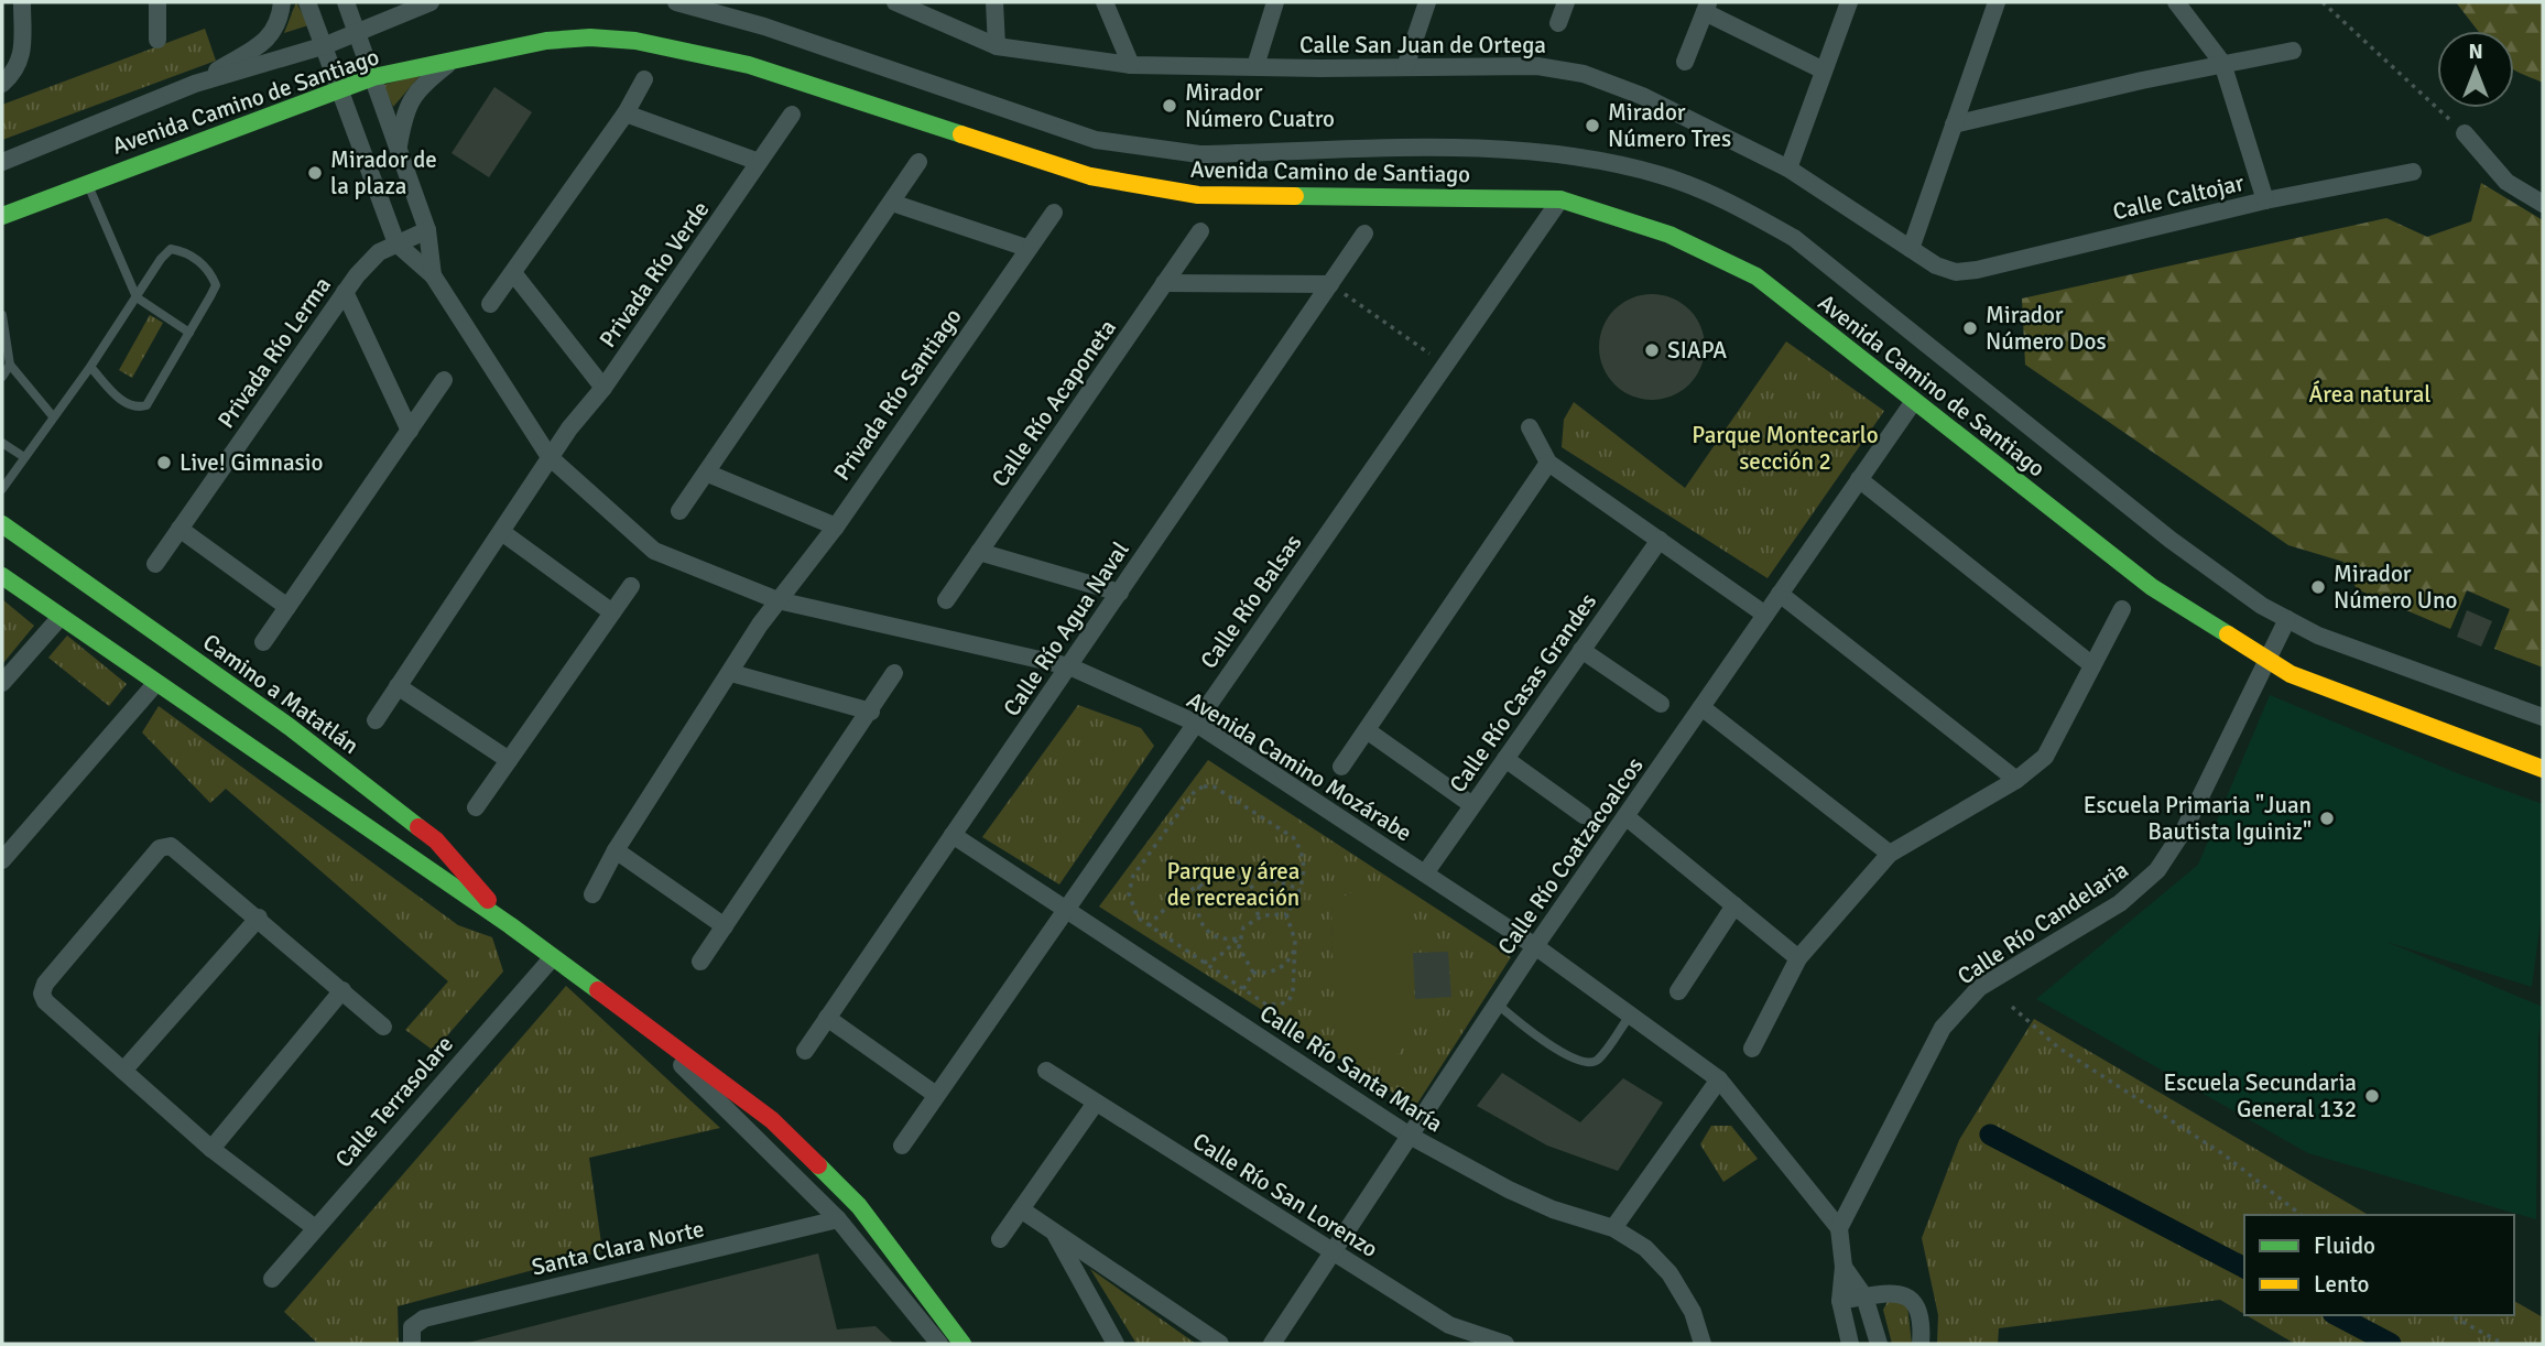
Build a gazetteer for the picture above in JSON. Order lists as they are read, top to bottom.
{
  "streets": {
    "street": [
      "Calle San Juan de Ortega",
      "Avenida Camino de Santiago",
      "Calle Caltojar",
      "Privada Río Verde",
      "Privada Río Lerma",
      "Privada Río Santiago",
      "Calle Río Acaponeta",
      "Calle Río Balsas",
      "Calle Río Agua Naval",
      "Calle Río Casas Grandes",
      "Camino a Matatlán",
      "Avenida Camino Mozárabe",
      "Calle Río Coatzacoalcos",
      "Calle Río Candelaria",
      "Calle Río Santa María",
      "Calle Terrasolare",
      "Calle Río San Lorenzo",
      "Santa Clara Norte"
    ]
  },
  "crossings": [
    ["Calle San Juan de Ortega", "Calle Caltojar"],
    ["Avenida Camino de Santiago", "Calle Río Balsas"],
    ["Avenida Camino de Santiago", "Avenida Camino Mozárabe"],
    ["Avenida Camino de Santiago", "Calle Río Coatzacoalcos"],
    ["Avenida Camino de Santiago", "Calle Río Candelaria"],
    ["Privada Río Verde", "Avenida Camino Mozárabe"],
    ["Privada Río Lerma", "Avenida Camino Mozárabe"],
    ["Privada Río Santiago", "Avenida Camino Mozárabe"],
    ["Calle Río Balsas", "Avenida Camino Mozárabe"],
    ["Calle Río Balsas", "Calle Río Santa María"],
    ["Calle Río Agua Naval", "Avenida Camino Mozárabe"],
    ["Calle Río Agua Naval", "Calle Río Santa María"],
    ["Calle Río Casas Grandes", "Avenida Camino Mozárabe"],
    ["Camino a Matatlán", "Calle Terrasolare"],
    ["Avenida Camino Mozárabe", "Calle Río Coatzacoalcos"],
    ["Avenida Camino Mozárabe", "Calle Río Candelaria"],
    ["Calle Río Coatzacoalcos", "Calle Río Santa María"],
    ["Calle Río Coatzacoalcos", "Calle Río San Lorenzo"]
  ],
  "parks": ["Área natural", "Parque Montecarlo sección 2", "Parque y área de recreación"],
  "places": [
    "Mirador Número Cuatro",
    "Mirador Número Tres",
    "Mirador de la plaza",
    "Mirador Número Dos",
    "SIAPA",
    "Live! Gimnasio",
    "Mirador Número Uno",
    "Escuela Primaria \"Juan Bautista Iguiniz\"",
    "Escuela Secundaria General 132"
  ],
  "legend": ["Fluido", "Lento"],
  "north": "top"
}
